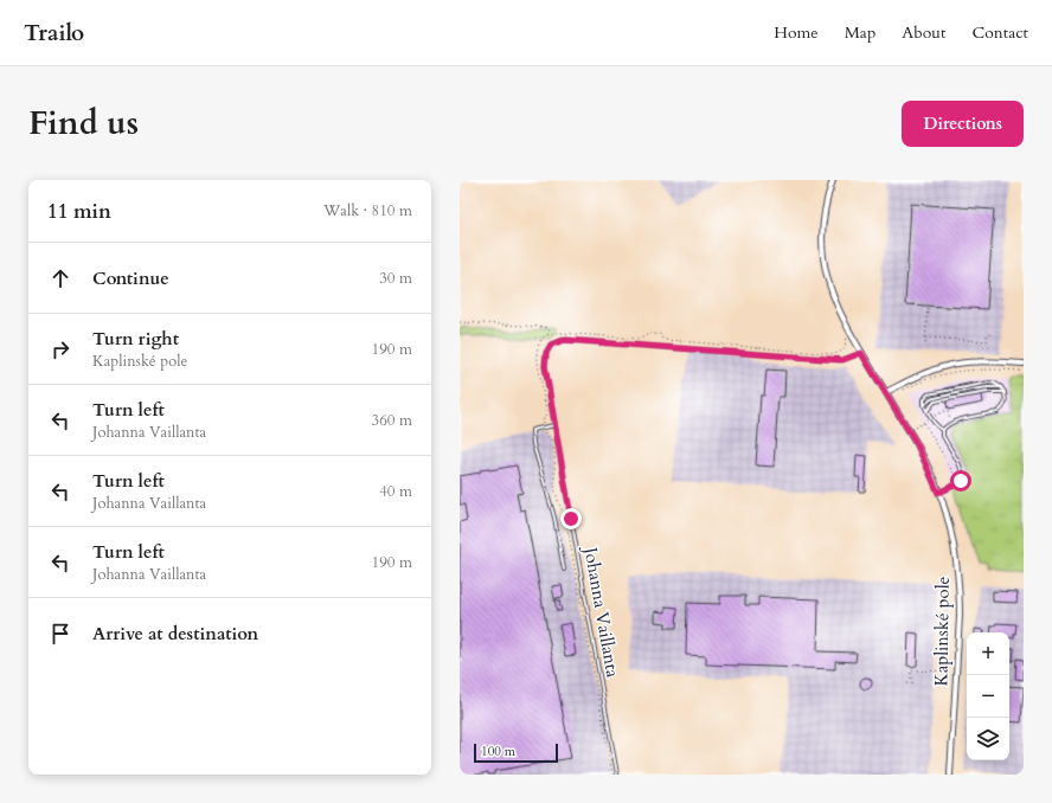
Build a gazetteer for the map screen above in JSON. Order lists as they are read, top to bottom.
{
  "streets": {
    "street": ["Kaplinské pole"],
    "lane": ["Johanna Vaillanta"]
  },
  "crossings": [
    ["Johanna Vaillanta", "Kaplinské pole"]
  ],
  "scale_bar": "100 m",
  "page": {
    "header": "Trailo",
    "nav": [
      "Home",
      "Map",
      "About",
      "Contact"
    ],
    "title": "Find us",
    "buttons": "Directions",
    "heading": ["11 min", "Walk · 810 m"],
    "list": [
      ["Continue", "30 m"],
      ["Turn right", "Kaplinské pole", "190 m"],
      ["Turn left", "Johanna Vaillanta", "360 m"],
      ["Turn left", "Johanna Vaillanta", "40 m"],
      ["Turn left", "Johanna Vaillanta", "190 m"],
      "Arrive at destination"
    ],
    "map_buttons": ["+", "−"],
    "scale": "100 m"
  }
}
